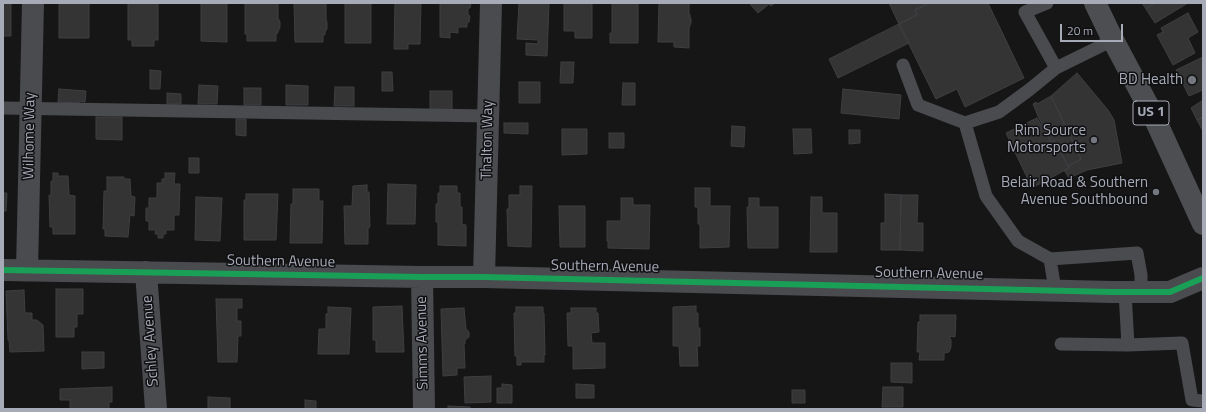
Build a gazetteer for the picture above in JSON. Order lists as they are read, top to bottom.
{
  "streets": {
    "main road": ["US 1"],
    "street": [
      "Wilhome Way",
      "Thalton Way",
      "Southern Avenue",
      "Schley Avenue",
      "Simms Avenue"
    ]
  },
  "crossings": [
    ["Wilhome Way", "Southern Avenue"],
    ["Thalton Way", "Southern Avenue"],
    ["Southern Avenue", "Schley Avenue"],
    ["Southern Avenue", "Simms Avenue"]
  ],
  "places": ["BD Health", "Rim Source Motorsports", "Belair Road & Southern Avenue Southbound"],
  "scale_bar": "20 m"
}
